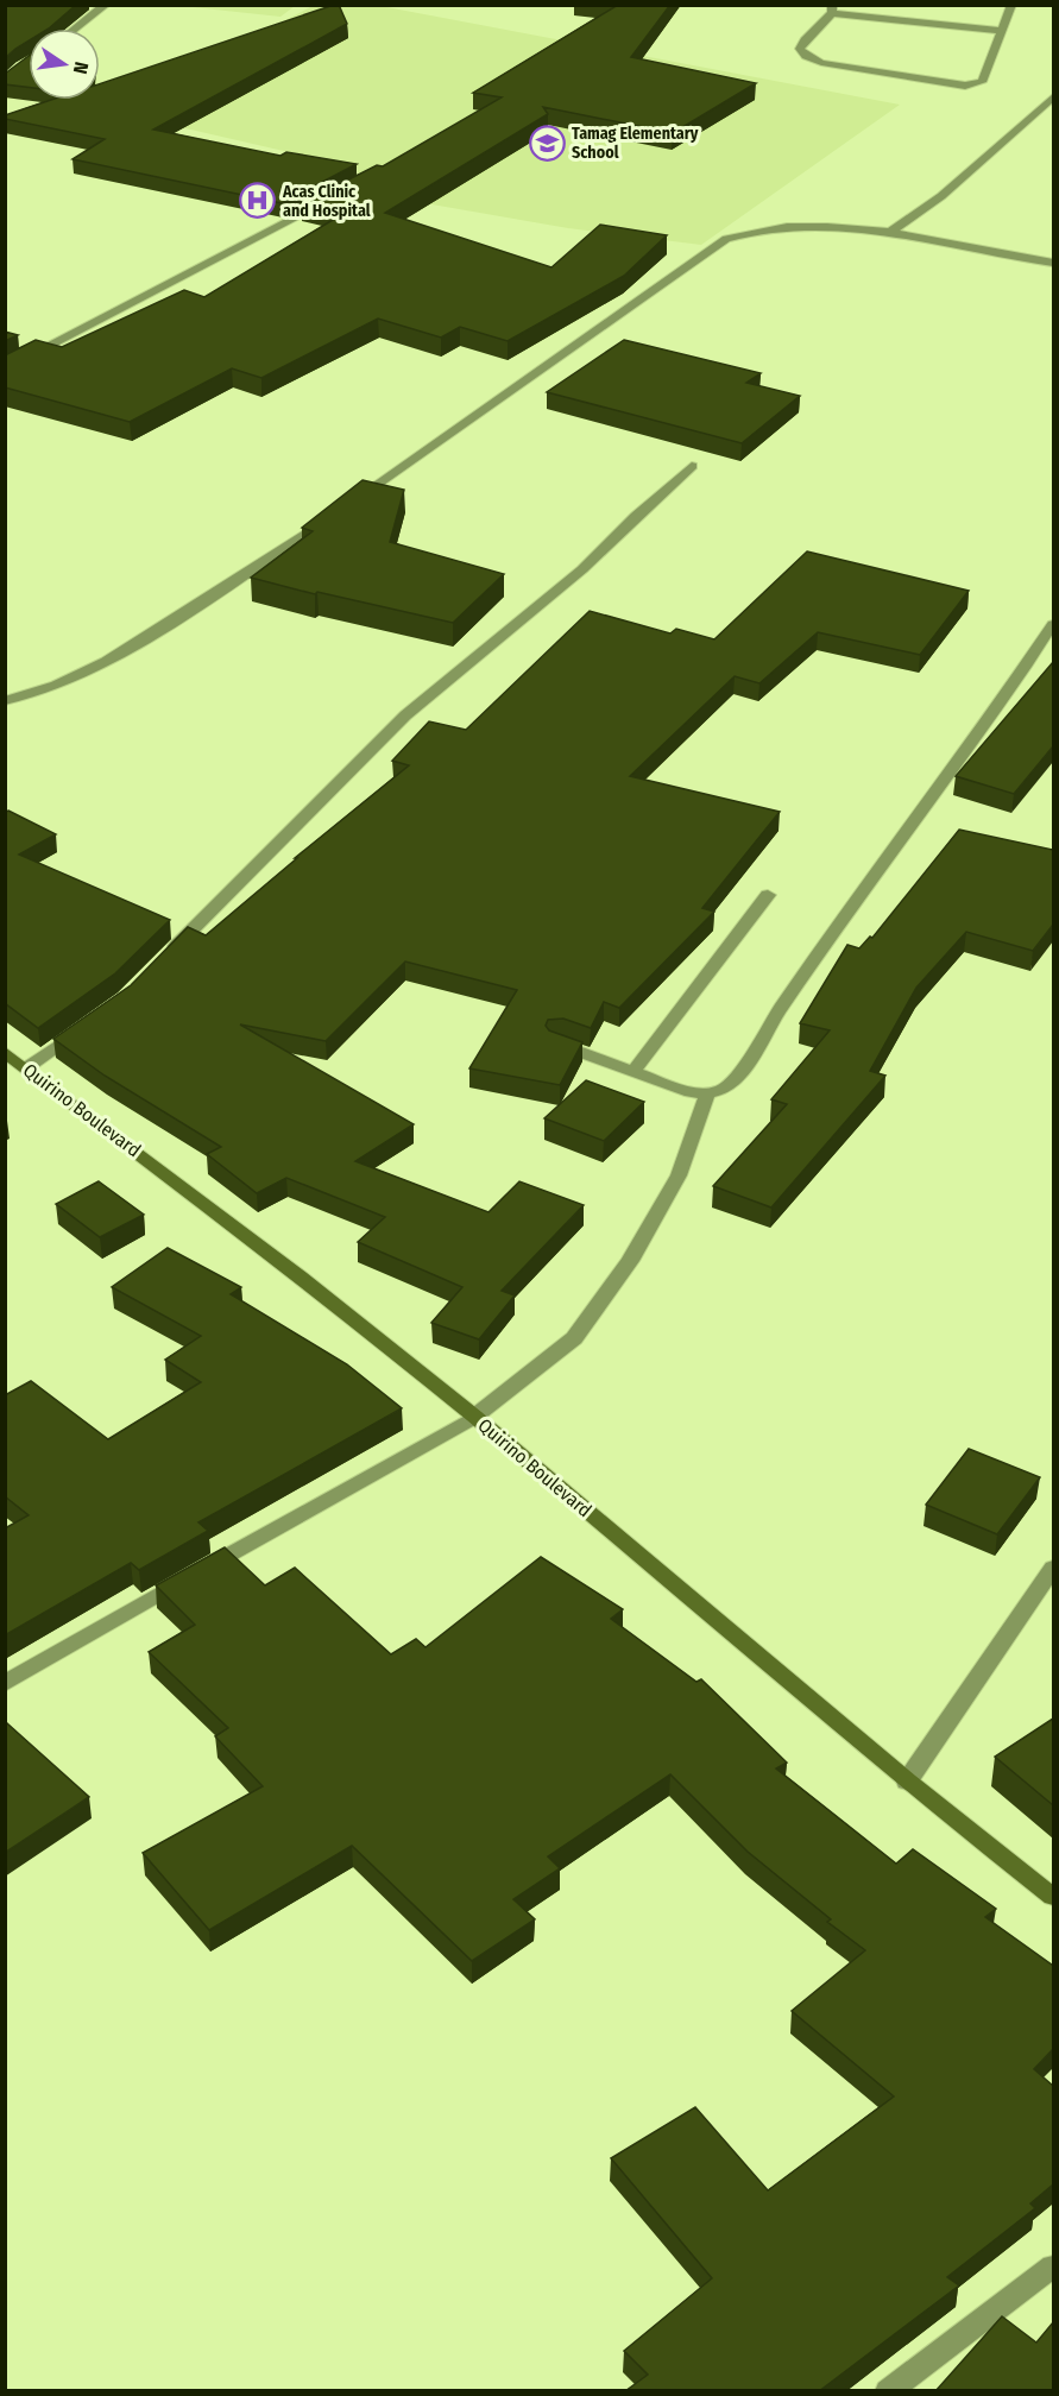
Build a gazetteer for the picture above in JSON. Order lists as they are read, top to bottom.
{
  "streets": {
    "main road": ["Quirino Boulevard"]
  },
  "places": {
    "school or university": ["Tamag Elementary School"],
    "hospital": ["Acas Clinic and Hospital"]
  },
  "north": "right"
}
